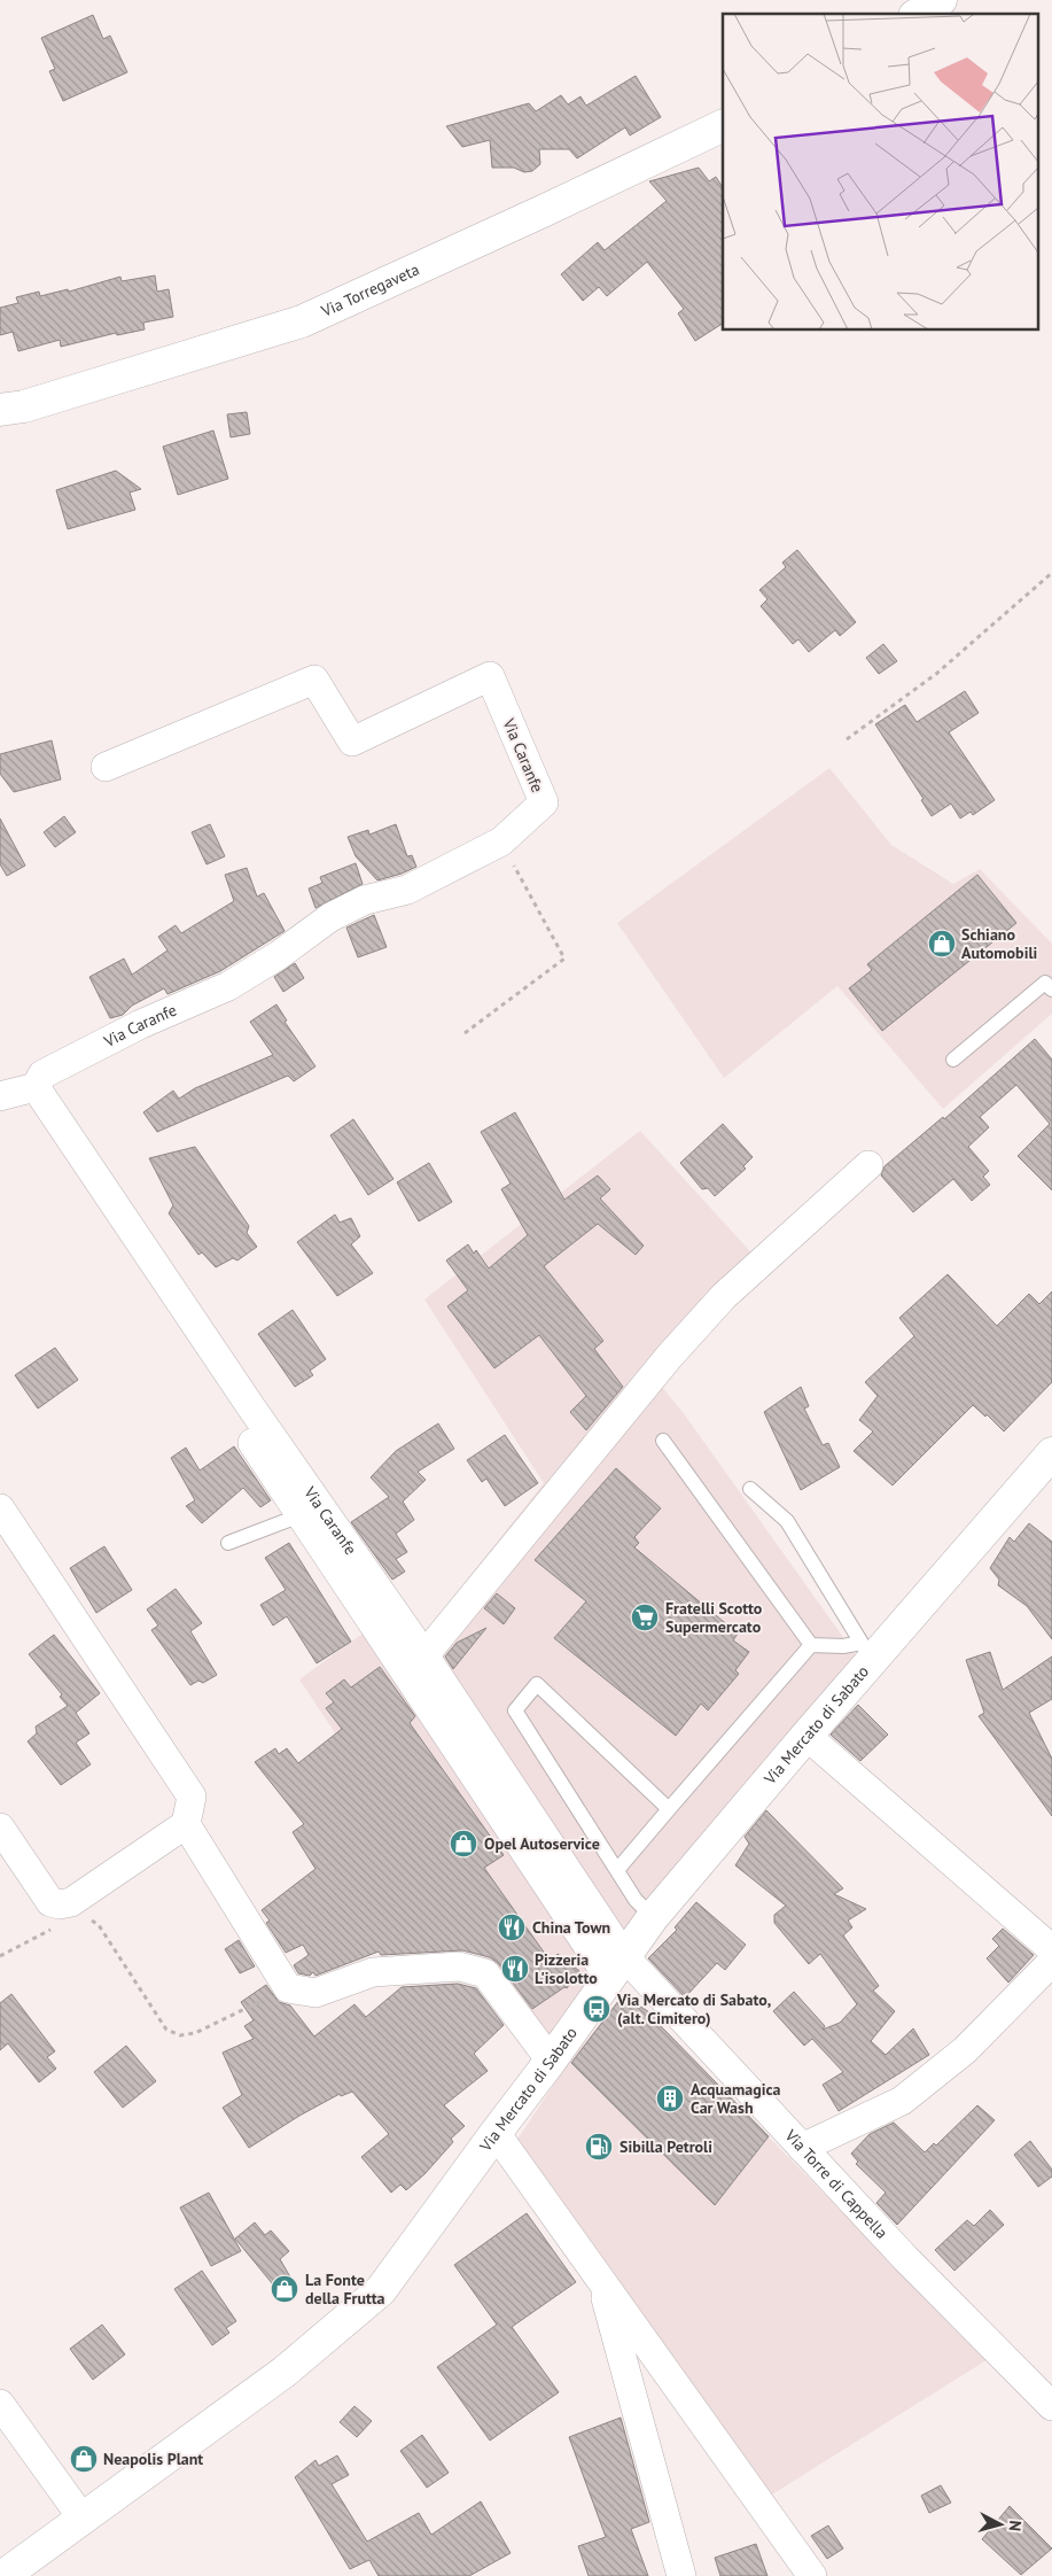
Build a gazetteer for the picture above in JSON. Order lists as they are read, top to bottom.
{
  "streets": {
    "street": [
      "Via Torregaveta",
      "Via Caranfe",
      "Via Mercato di Sabato",
      "Via Torre di Cappella"
    ]
  },
  "crossings": [
    ["Via Caranfe", "Via Mercato di Sabato"],
    ["Via Caranfe", "Via Torre di Cappella"],
    ["Via Mercato di Sabato", "Via Torre di Cappella"]
  ],
  "places": {
    "shop": [
      "Schiano Automobili",
      "Opel Autoservice",
      "La Fonte della Frutta",
      "Neapolis Plant"
    ],
    "supermarket": ["Fratelli Scotto Supermercato"],
    "restaurant": ["China Town", "Pizzeria L'isolotto"],
    "bus stop": ["Via Mercato di Sabato, (alt. Cimitero)"],
    "building": ["Acquamagica Car Wash"],
    "fuel station": ["Sibilla Petroli"]
  },
  "north": "right"
}
